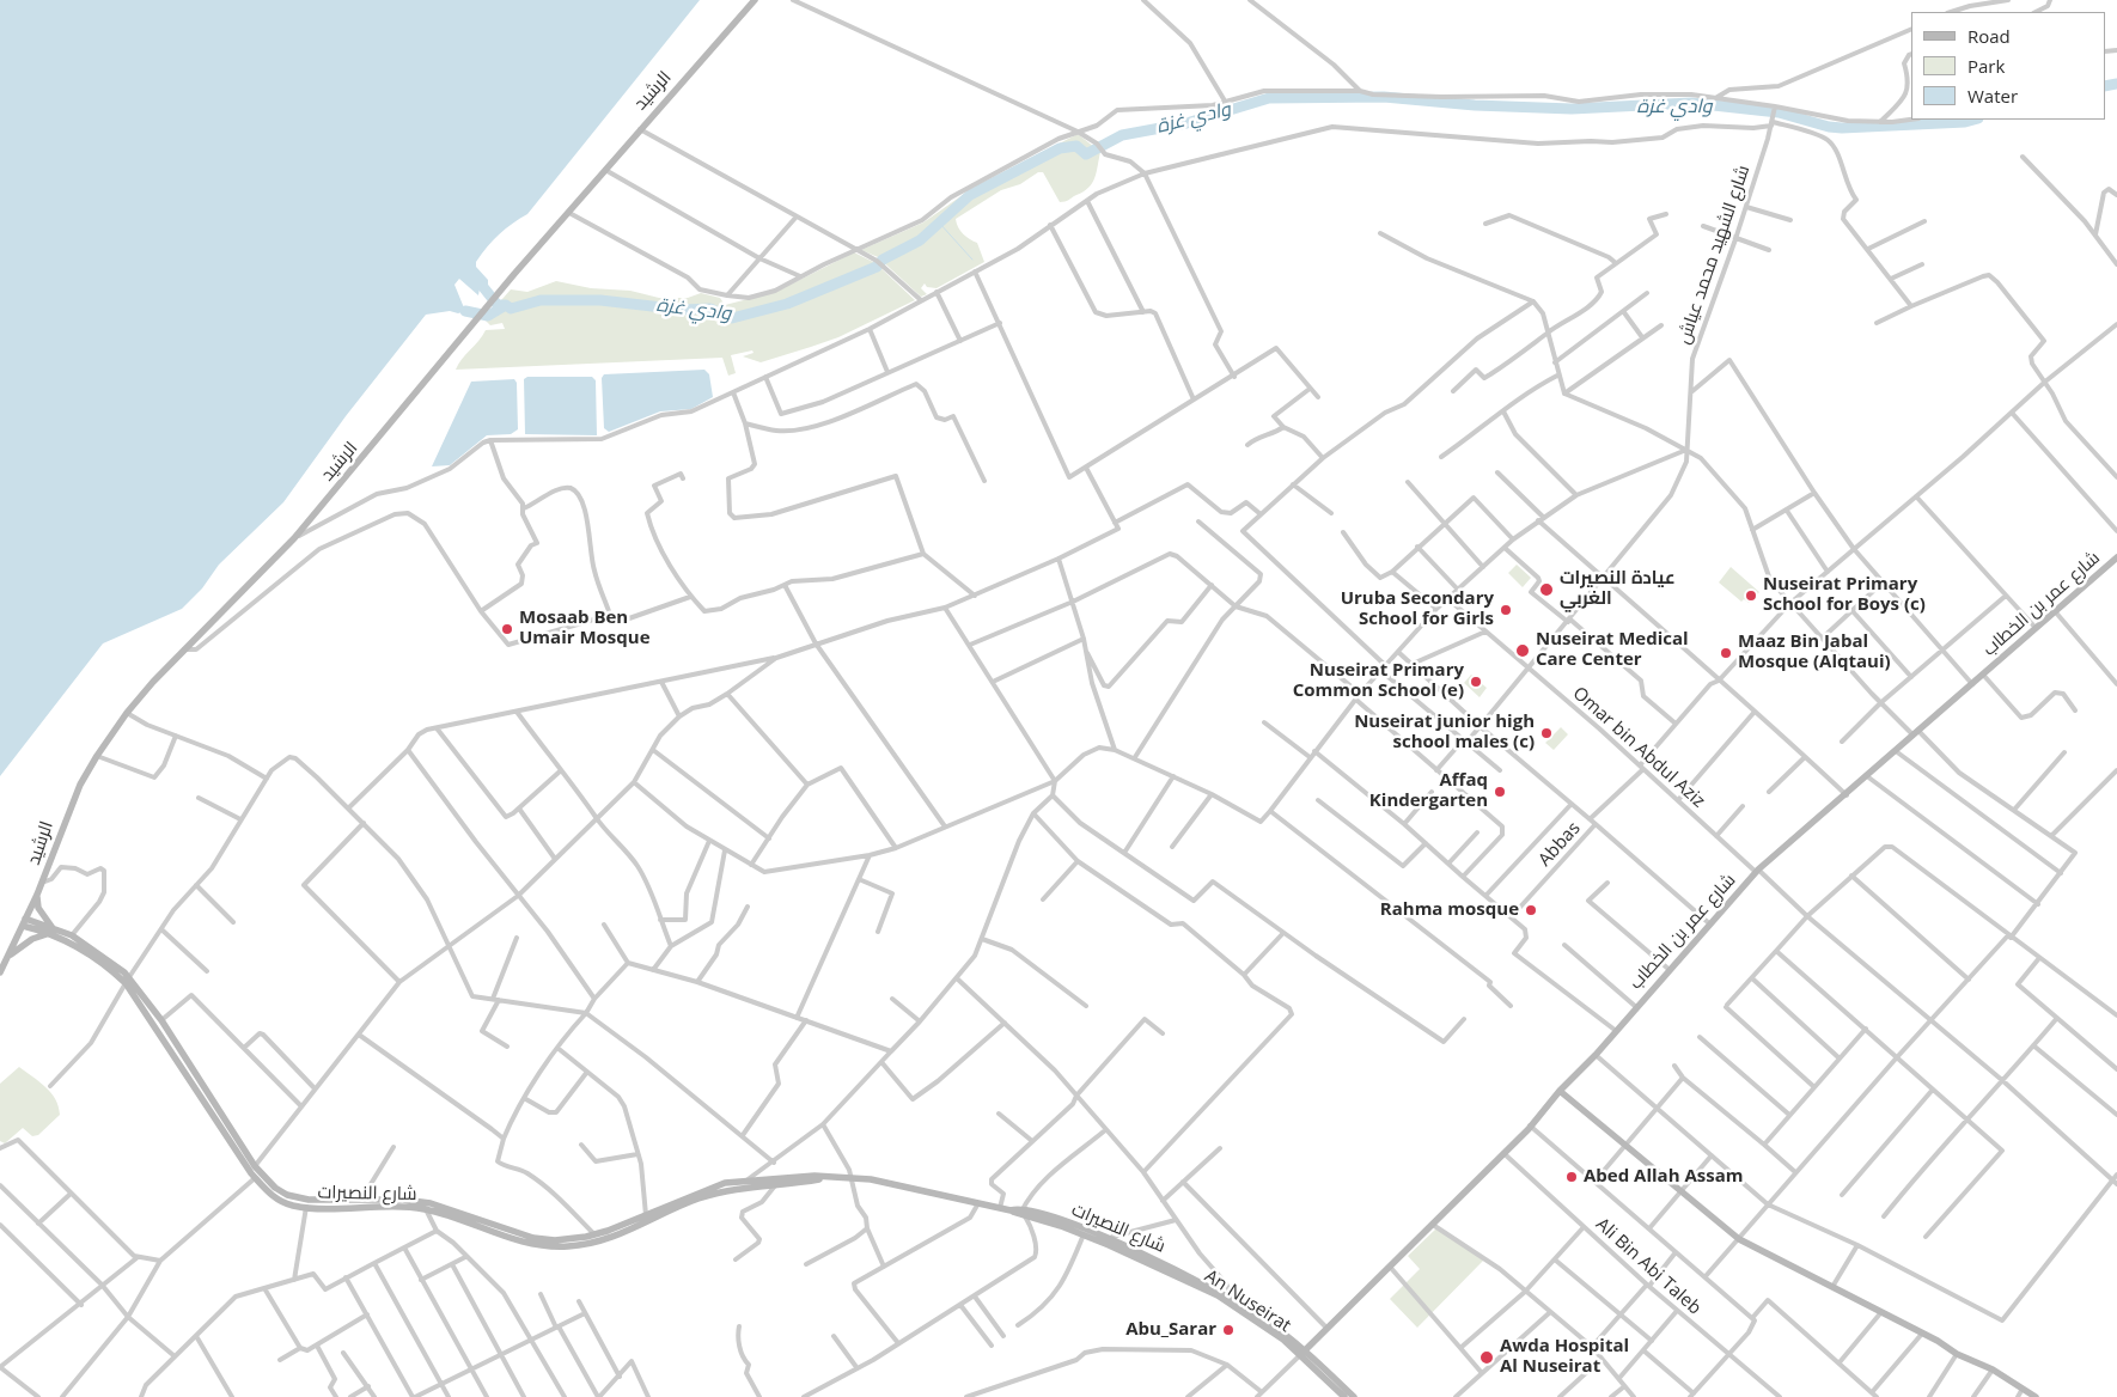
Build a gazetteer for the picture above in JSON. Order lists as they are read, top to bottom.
{
  "streets": {
    "main road": [
      "الرشيد",
      "شارع عمر بن الخطاب",
      "شارع النصيرات",
      "An Nuseirat"
    ],
    "street": [
      "شارع الشهيد محمد عياش",
      "Omar bin Abdul Aziz",
      "Abbas",
      "Ali Bin Abi Taleb"
    ]
  },
  "crossings": [
    ["الرشيد", "شارع النصيرات"],
    ["شارع الشهيد محمد عياش", "Omar bin Abdul Aziz"],
    ["شارع عمر بن الخطاب", "Omar bin Abdul Aziz"],
    ["شارع عمر بن الخطاب", "شارع النصيرات"],
    ["شارع عمر بن الخطاب", "Ali Bin Abi Taleb"],
    ["شارع عمر بن الخطاب", "An Nuseirat"],
    ["Omar bin Abdul Aziz", "Abbas"],
    ["شارع النصيرات", "An Nuseirat"]
  ],
  "water": ["وادي غزة"],
  "places": [
    "عيادة النصيرات الغربي",
    "Nuseirat Primary School for Boys (c)",
    "Uruba Secondary School for Girls",
    "Mosaab Ben Umair Mosque",
    "Nuseirat Medical Care Center",
    "Maaz Bin Jabal Mosque (Alqtaui)",
    "Nuseirat Primary Common School (e)",
    "Nuseirat junior high school males (c)",
    "Affaq Kindergarten",
    "Rahma mosque",
    "Abed Allah Assam",
    "Abu_Sarar",
    "Awda Hospital Al Nuseirat"
  ],
  "legend": ["Road", "Park", "Water"]
}
